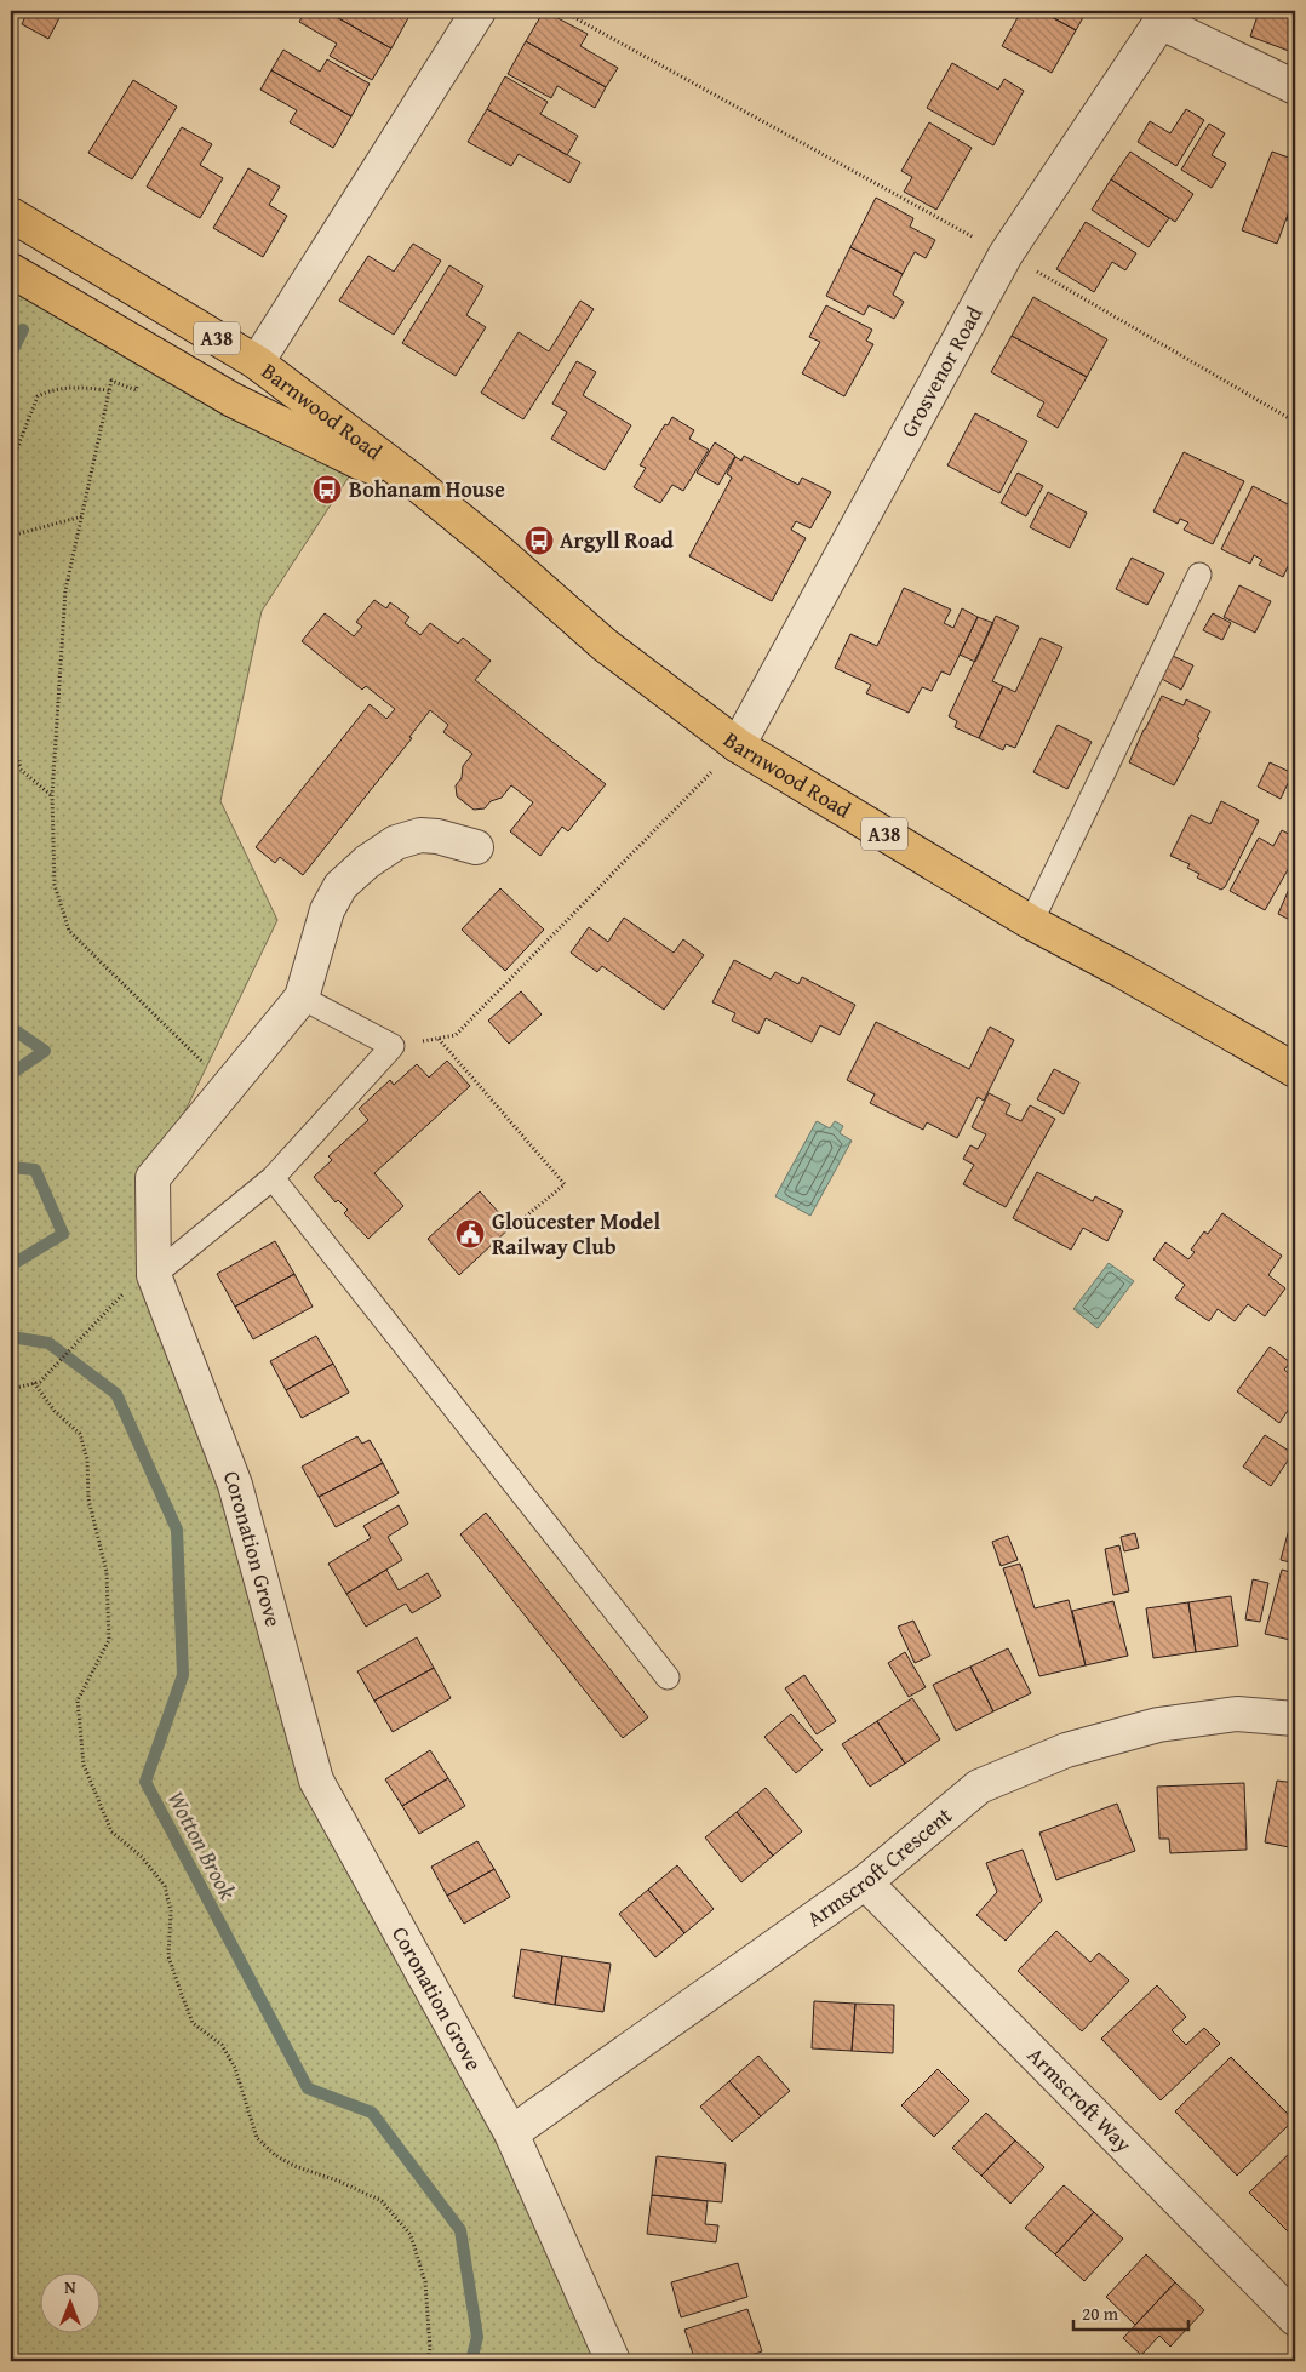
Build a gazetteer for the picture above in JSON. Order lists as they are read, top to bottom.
{
  "streets": {
    "main road": ["A38", "Barnwood Road"],
    "street": [
      "Grosvenor Road",
      "Coronation Grove",
      "Armscroft Crescent",
      "Armscroft Way"
    ]
  },
  "crossings": [
    ["Grosvenor Road", "Barnwood Road"],
    ["Coronation Grove", "Armscroft Crescent"],
    ["Armscroft Crescent", "Armscroft Way"]
  ],
  "water": ["Wotton Brook"],
  "places": {
    "bus stop": ["Bohanam House", "Argyll Road"],
    "public building": ["Gloucester Model Railway Club"]
  },
  "scale_bar": "20 m",
  "north": "top"
}
